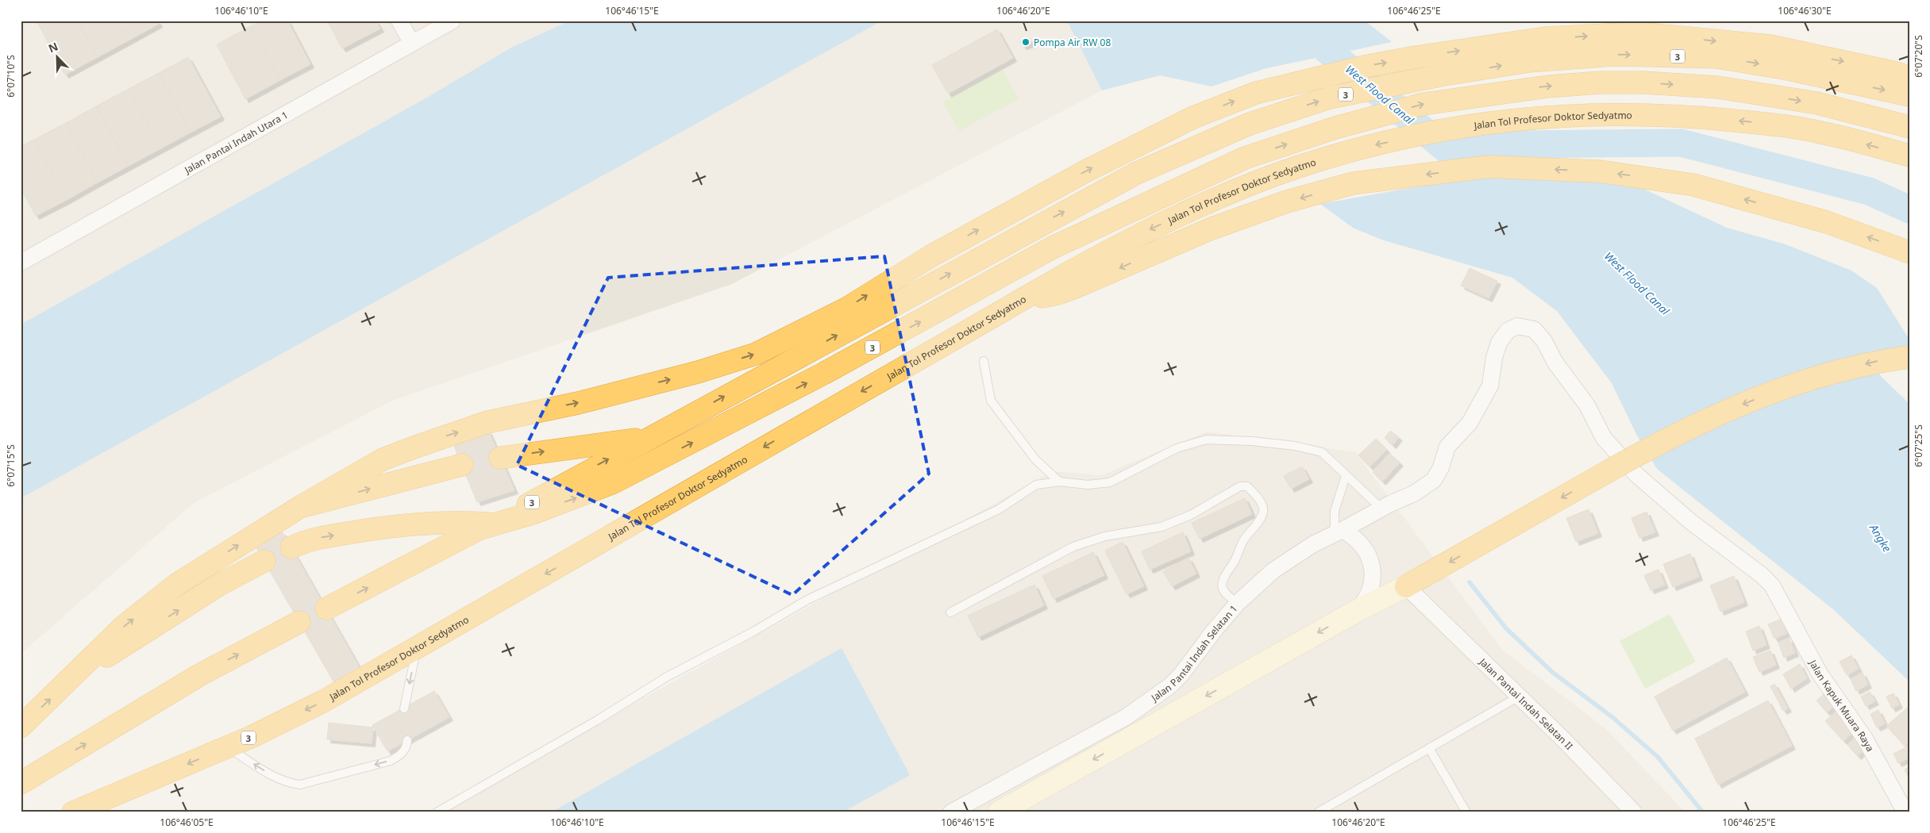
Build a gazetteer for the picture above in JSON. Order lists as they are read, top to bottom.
{
  "streets": {
    "highway": ["3", "Jalan Tol Profesor Doktor Sedyatmo"],
    "street": [
      "Jalan Pantai Indah Utara 1",
      "Jalan Pantai Indah Selatan 1",
      "Jalan Pantai Indah Selatan II",
      "Jalan Kapuk Muara Raya"
    ]
  },
  "crossings": [
    ["Jalan Pantai Indah Selatan 1", "Jalan Kapuk Muara Raya"]
  ],
  "water": ["West Flood Canal", "Angke"],
  "places": ["Pompa Air RW 08"],
  "north": "top left",
  "coordinates": [
    "106°46'10\"E",
    "106°46'15\"E",
    "106°46'20\"E",
    "106°46'25\"E",
    "106°46'30\"E",
    "6°07'20\"S",
    "6°07'10\"S",
    "6°07'25\"S",
    "6°07'15\"S",
    "106°46'05\"E"
  ]
}
